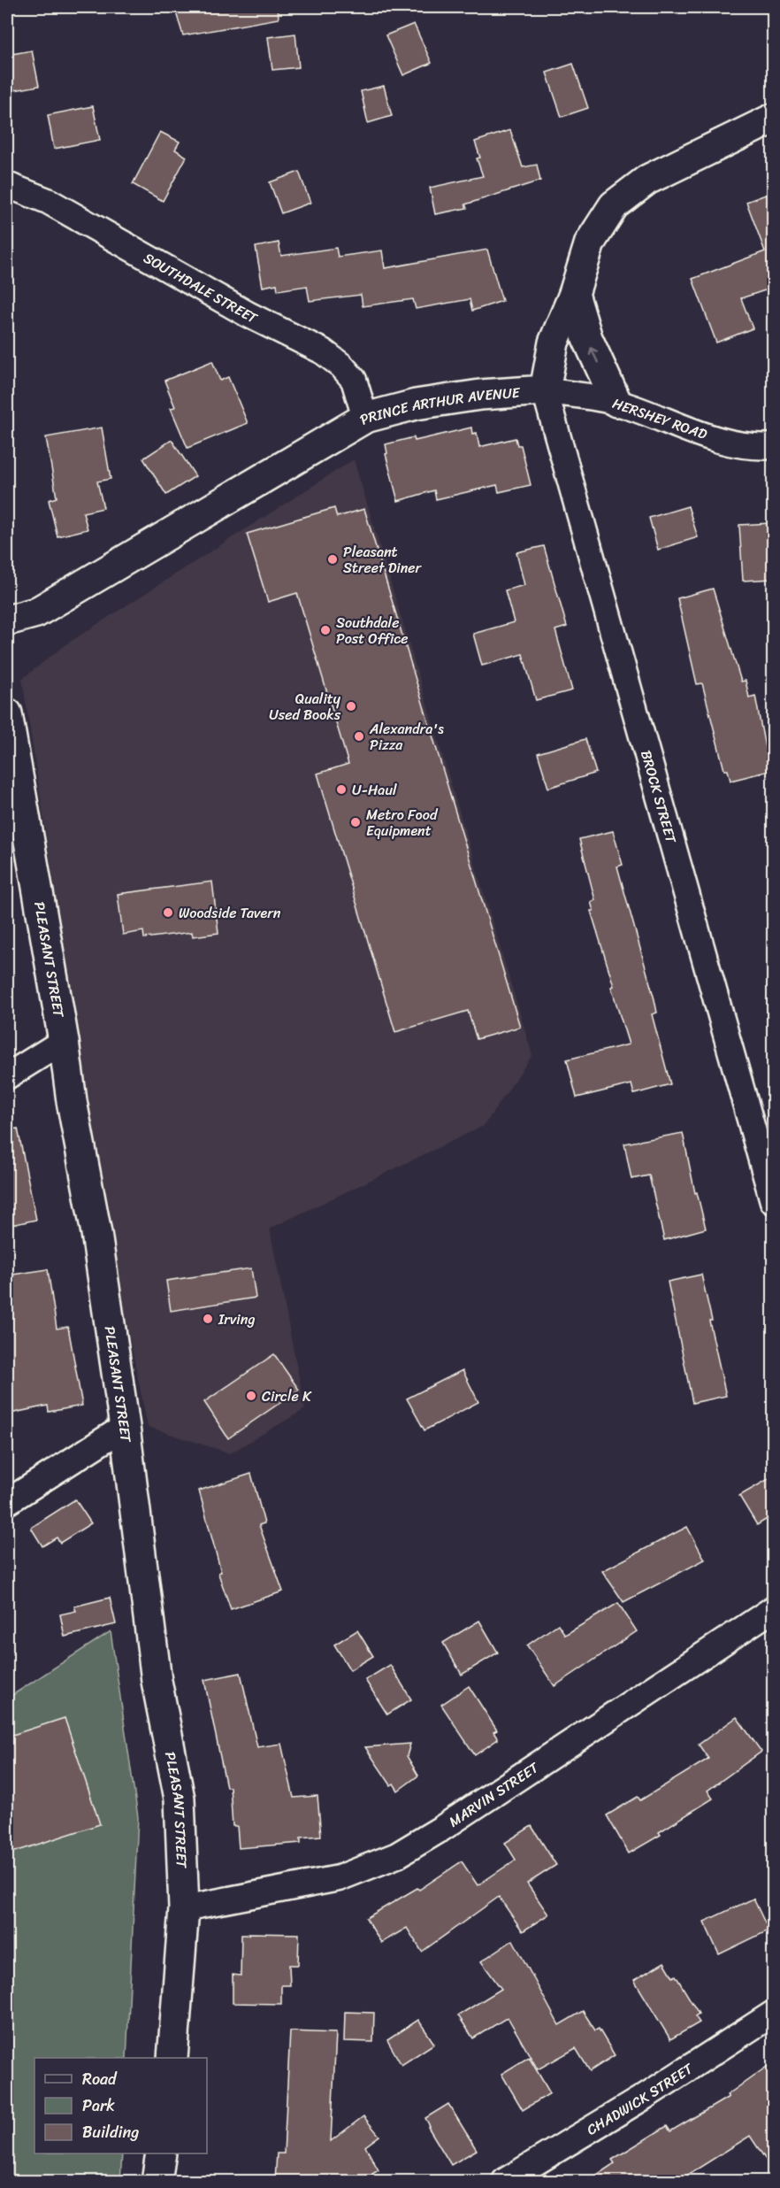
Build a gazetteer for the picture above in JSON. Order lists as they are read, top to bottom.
{
  "streets": {
    "main road": ["PRINCE ARTHUR AVENUE", "PLEASANT STREET"],
    "street": [
      "SOUTHDALE STREET",
      "HERSHEY ROAD",
      "BROCK STREET",
      "MARVIN STREET",
      "CHADWICK STREET"
    ]
  },
  "crossings": [
    ["SOUTHDALE STREET", "PRINCE ARTHUR AVENUE"],
    ["PRINCE ARTHUR AVENUE", "HERSHEY ROAD"],
    ["PRINCE ARTHUR AVENUE", "BROCK STREET"],
    ["HERSHEY ROAD", "BROCK STREET"],
    ["PLEASANT STREET", "MARVIN STREET"]
  ],
  "places": [
    "Pleasant Street Diner",
    "Southdale Post Office",
    "Quality Used Books",
    "Alexandra's Pizza",
    "U-Haul",
    "Metro Food Equipment",
    "Woodside Tavern",
    "Irving",
    "Circle K"
  ],
  "legend": ["Road", "Park", "Building"]
}
